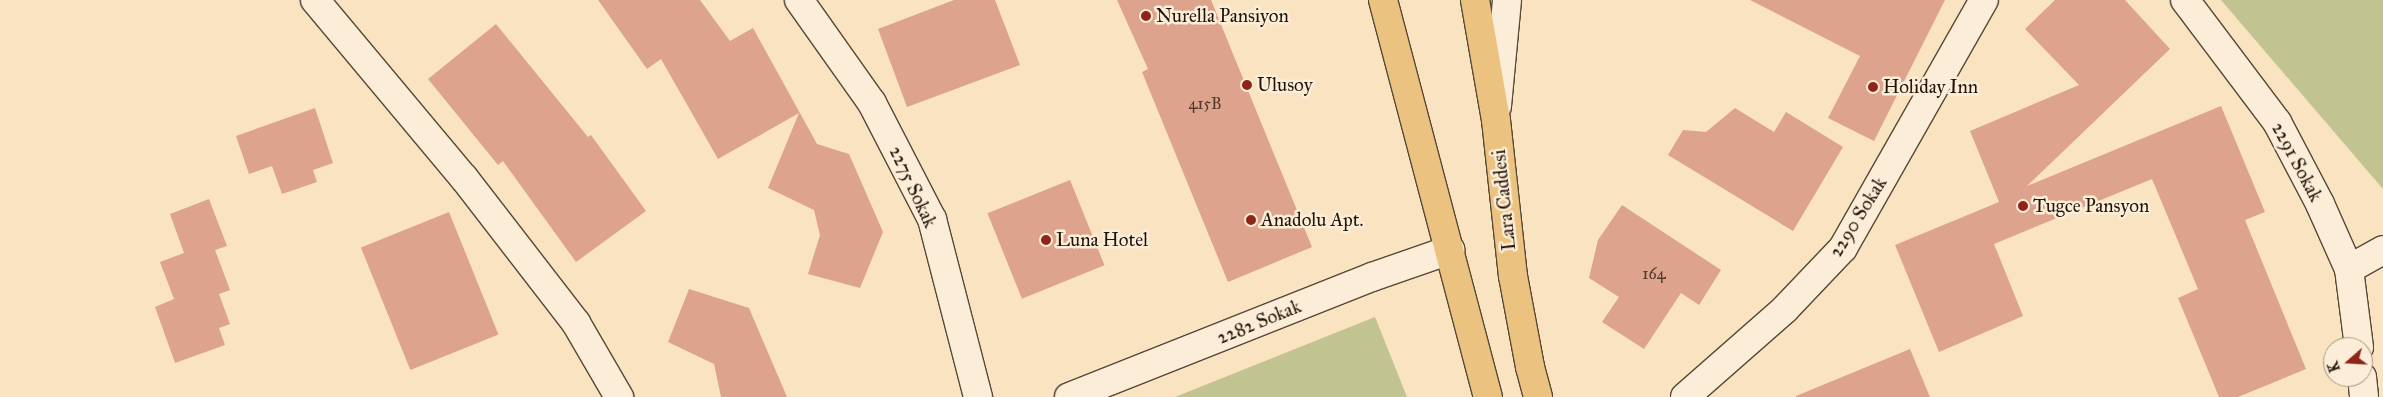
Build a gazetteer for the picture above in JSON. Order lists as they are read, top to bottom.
{
  "streets": {
    "main road": ["Lara Caddesi"],
    "street": [
      "2291 Sokak",
      "2275 Sokak",
      "2290 Sokak",
      "2282 Sokak"
    ]
  },
  "places": [
    "Nurella Pansiyon",
    "Ulusoy",
    "Holiday Inn",
    "Tugce Pansyon",
    "Anadolu Apt.",
    "Luna Hotel"
  ],
  "house_numbers": ["415B", "164"],
  "north": "left"
}
